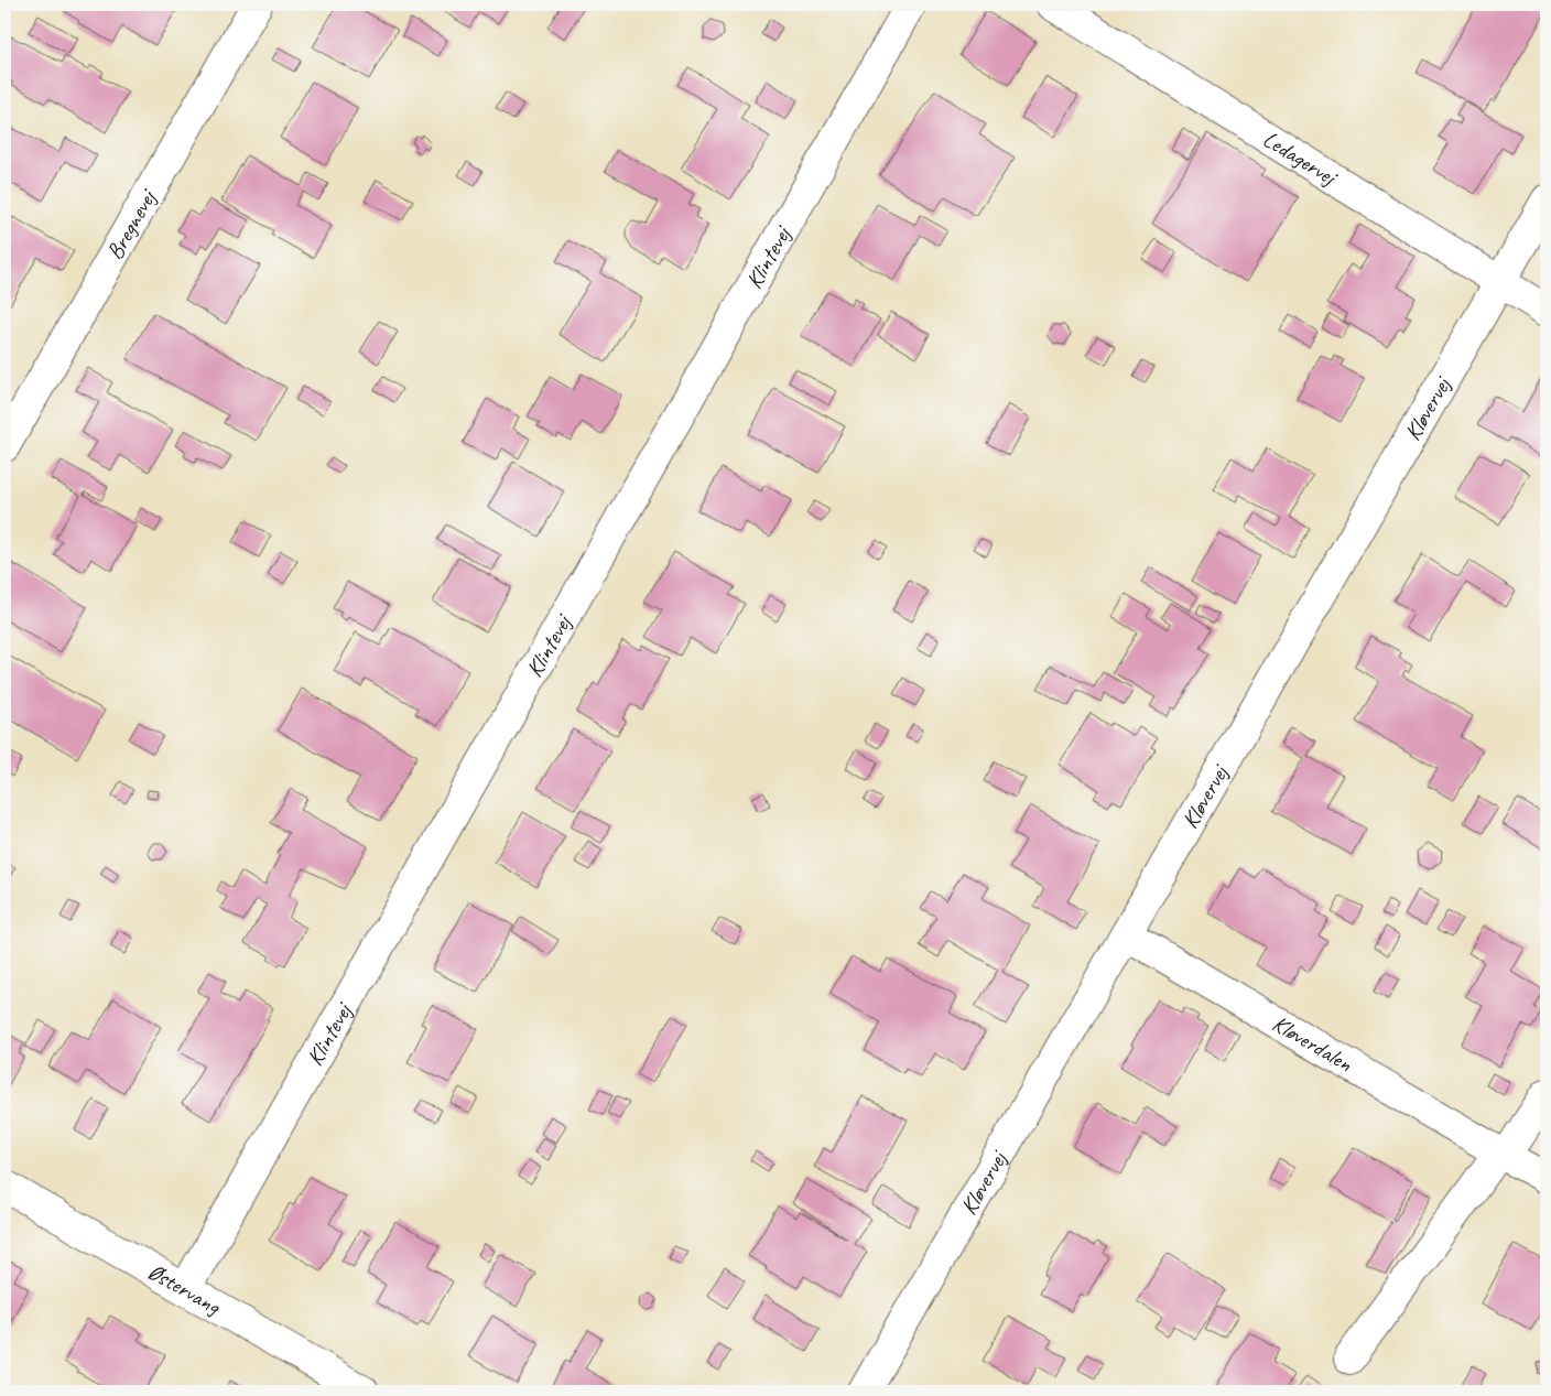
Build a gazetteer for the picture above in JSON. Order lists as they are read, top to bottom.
{
  "streets": {
    "street": [
      "Ledagervej",
      "Bregnevej",
      "Klintevej",
      "Kløvervej",
      "Kløverdalen",
      "Østervang"
    ]
  },
  "crossings": [
    ["Ledagervej", "Kløvervej"],
    ["Klintevej", "Østervang"],
    ["Kløvervej", "Kløverdalen"]
  ]
}
